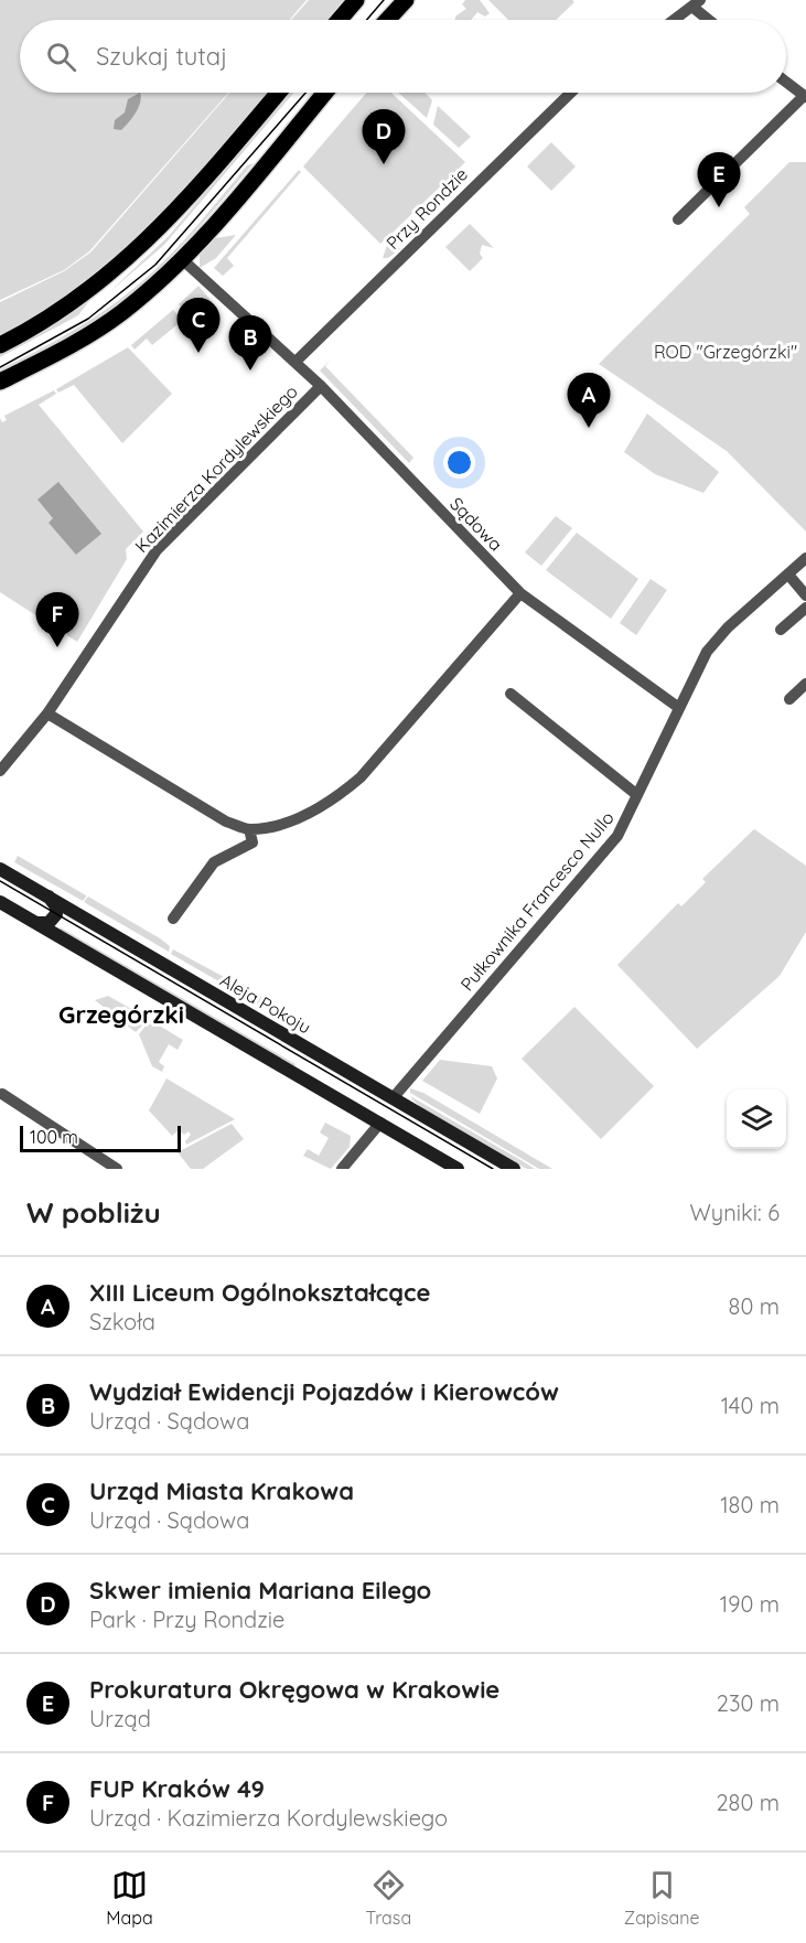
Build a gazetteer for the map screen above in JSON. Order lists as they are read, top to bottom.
{
  "streets": {
    "main road": ["Aleja Pokoju"],
    "street": [
      "Przy Rondzie",
      "Kazimierza Kordylewskiego",
      "Sądowa",
      "Pułkownika Francesco Nullo"
    ]
  },
  "crossings": [
    ["Przy Rondzie", "Sądowa"],
    ["Kazimierza Kordylewskiego", "Sądowa"],
    ["Sądowa", "Pułkownika Francesco Nullo"],
    ["Pułkownika Francesco Nullo", "Aleja Pokoju"]
  ],
  "districts": ["Grzegórzki"],
  "parks": ["ROD \"Grzegórzki\""],
  "scale_bar": "100 m",
  "page": {
    "search": "Szukaj tutaj",
    "pins": [
      "D",
      "E",
      "C",
      "B",
      "A",
      "F"
    ],
    "scale": "100 m",
    "heading": ["W pobliżu", "Wyniki: 6"],
    "list": [
      {
        "mark": "A",
        "name": "XIII Liceum Ogólnokształcące",
        "note": "Szkoła",
        "value": "80 m"
      },
      {
        "mark": "B",
        "name": "Wydział Ewidencji Pojazdów i Kierowców",
        "note": "Urząd · Sądowa",
        "value": "140 m"
      },
      {
        "mark": "C",
        "name": "Urząd Miasta Krakowa",
        "note": "Urząd · Sądowa",
        "value": "180 m"
      },
      {
        "mark": "D",
        "name": "Skwer imienia Mariana Eilego",
        "note": "Park · Przy Rondzie",
        "value": "190 m"
      },
      {
        "mark": "E",
        "name": "Prokuratura Okręgowa w Krakowie",
        "note": "Urząd",
        "value": "230 m"
      },
      {
        "mark": "F",
        "name": "FUP Kraków 49",
        "note": "Urząd · Kazimierza Kordylewskiego",
        "value": "280 m"
      }
    ],
    "nav": ["Mapa", "Trasa", "Zapisane"]
  }
}
